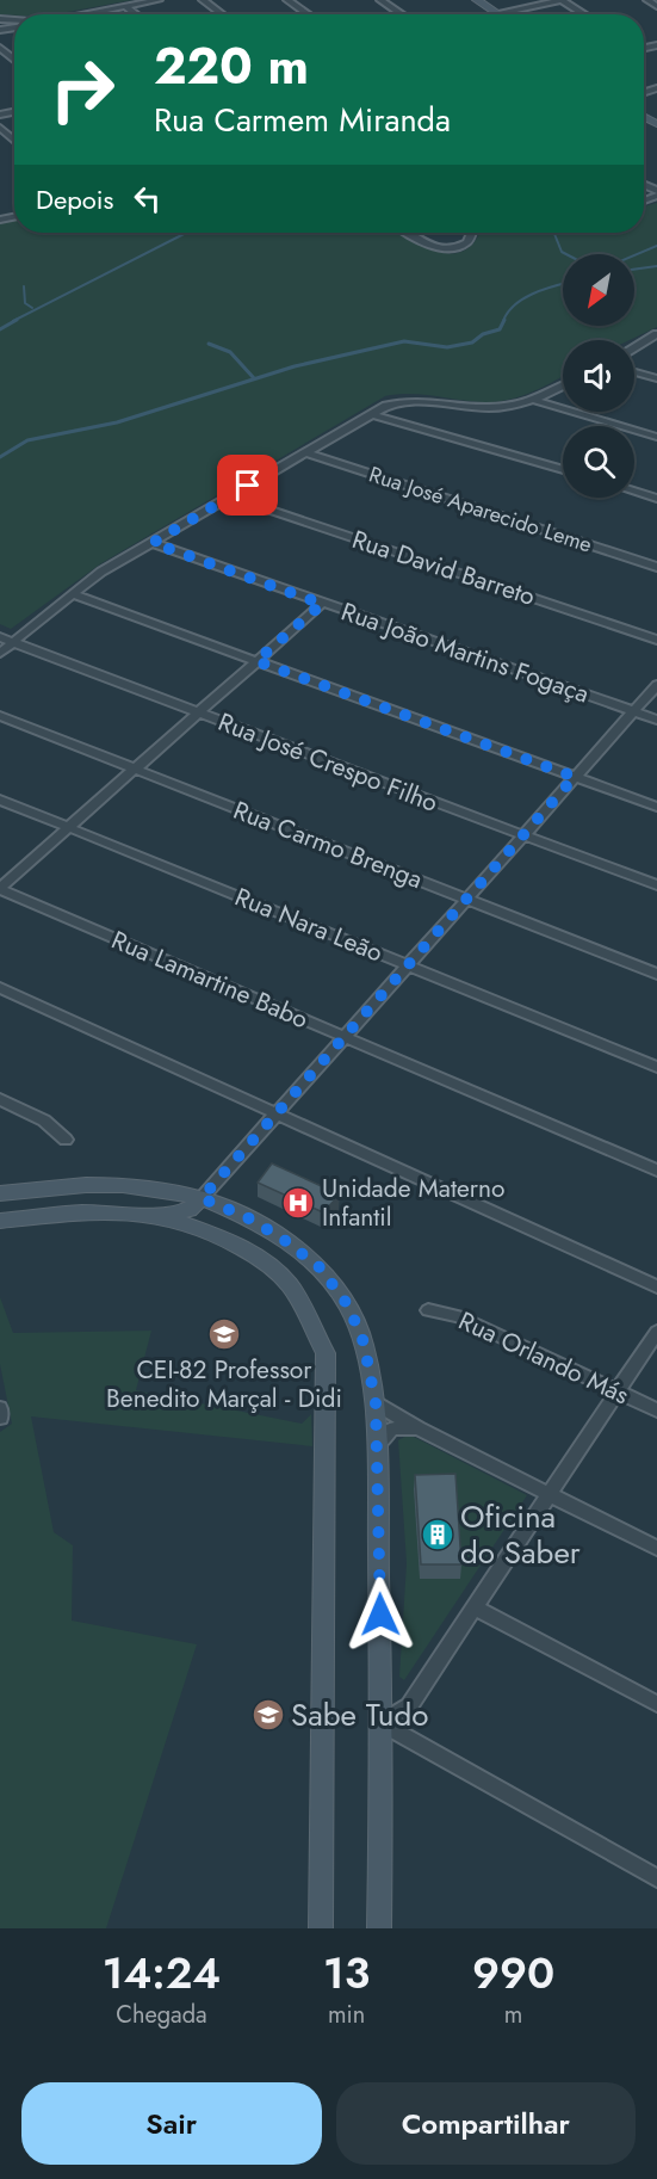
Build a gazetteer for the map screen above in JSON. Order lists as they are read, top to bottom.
{
  "streets": {
    "street": [
      "Rua José Aparecido Leme",
      "Rua David Barreto",
      "Rua João Martins Fogaça",
      "Rua José Crespo Filho",
      "Rua Carmo Brenga",
      "Rua Nara Leão",
      "Rua Lamartine Babo",
      "Rua Orlando Más"
    ]
  },
  "places": {
    "hospital": ["Unidade Materno Infantil"],
    "school or university": ["CEI-82 Professor Benedito Marçal - Didi", "Sabe Tudo"],
    "building": ["Oficina do Saber"]
  },
  "north": "bottom left",
  "page": {
    "turn": ["220 m", "Rua Carmem Miranda"],
    "then": "Depois",
    "eta": [
      "14:24",
      "Chegada",
      "13",
      "min",
      "990",
      "m"
    ],
    "buttons": ["Sair", "Compartilhar"]
  }
}
